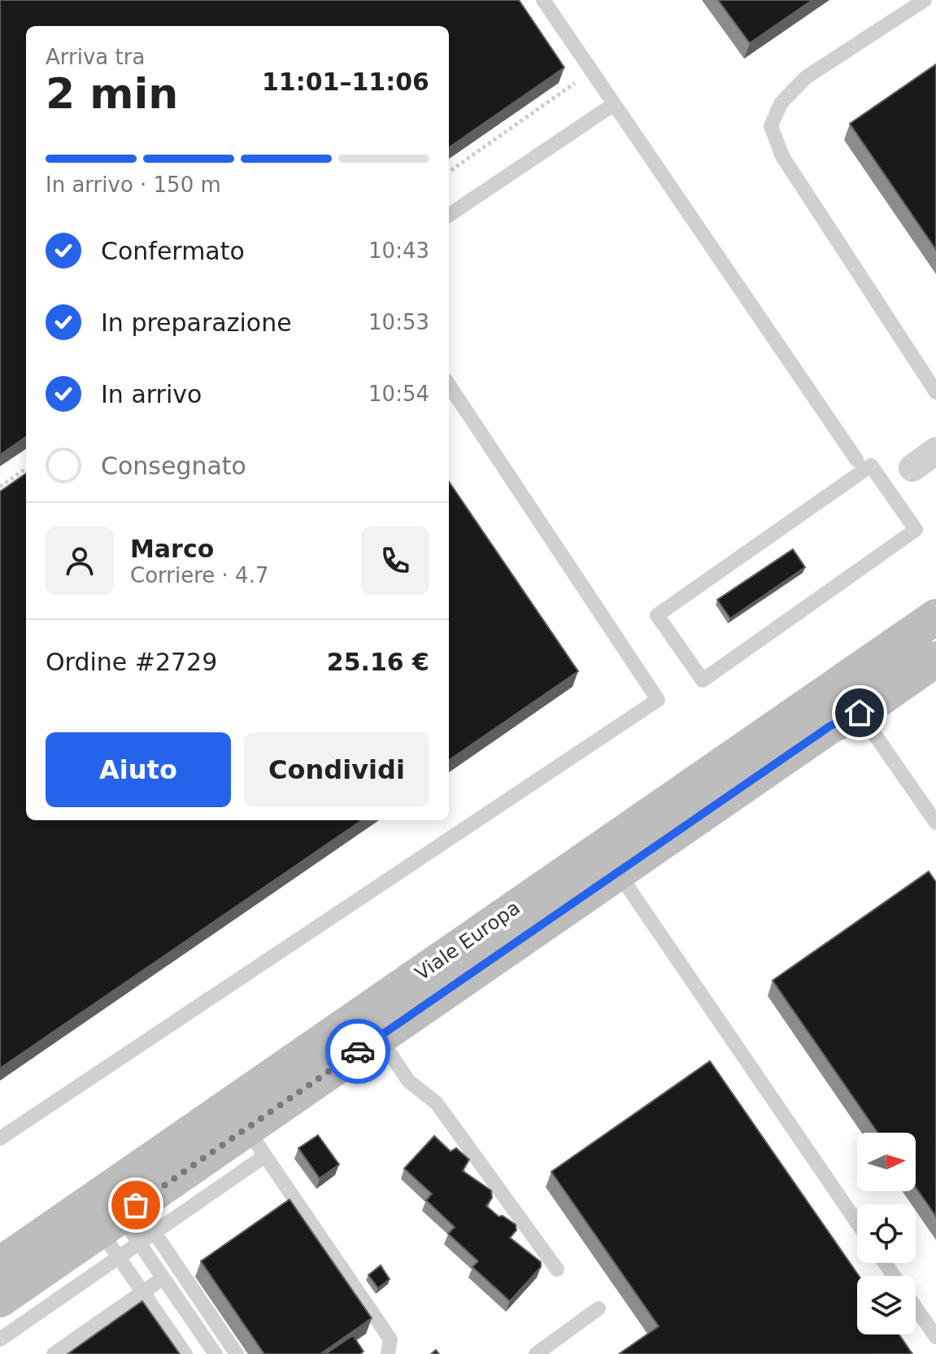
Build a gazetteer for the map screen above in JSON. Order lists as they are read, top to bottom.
{
  "streets": {
    "main road": ["Viale Europa"]
  },
  "north": "right",
  "page": {
    "heading": ["2 min", "Arriva tra", "11:01–11:06"],
    "panel": [
      "Marco",
      "Corriere · 4.7",
      "Ordine #2729",
      "25.16 €"
    ],
    "bar": "In arrivo · 150 m",
    "list": [
      ["Confermato", "10:43"],
      ["In preparazione", "10:53"],
      ["In arrivo", "10:54"],
      "Consegnato"
    ],
    "buttons": ["Aiuto", "Condividi"]
  }
}
